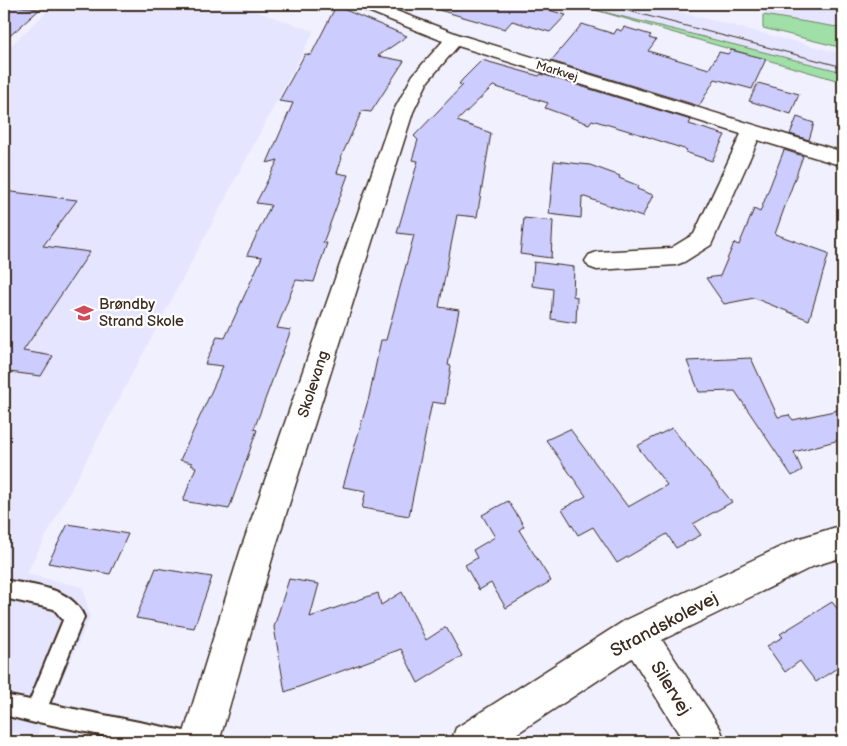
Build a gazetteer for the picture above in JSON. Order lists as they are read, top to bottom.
{
  "streets": {
    "street": [
      "Markvej",
      "Skolevang",
      "Strandskolevej",
      "Silervej"
    ]
  },
  "crossings": [
    ["Markvej", "Skolevang"],
    ["Strandskolevej", "Silervej"]
  ],
  "places": {
    "school or university": ["Brøndby Strand Skole"]
  }
}
